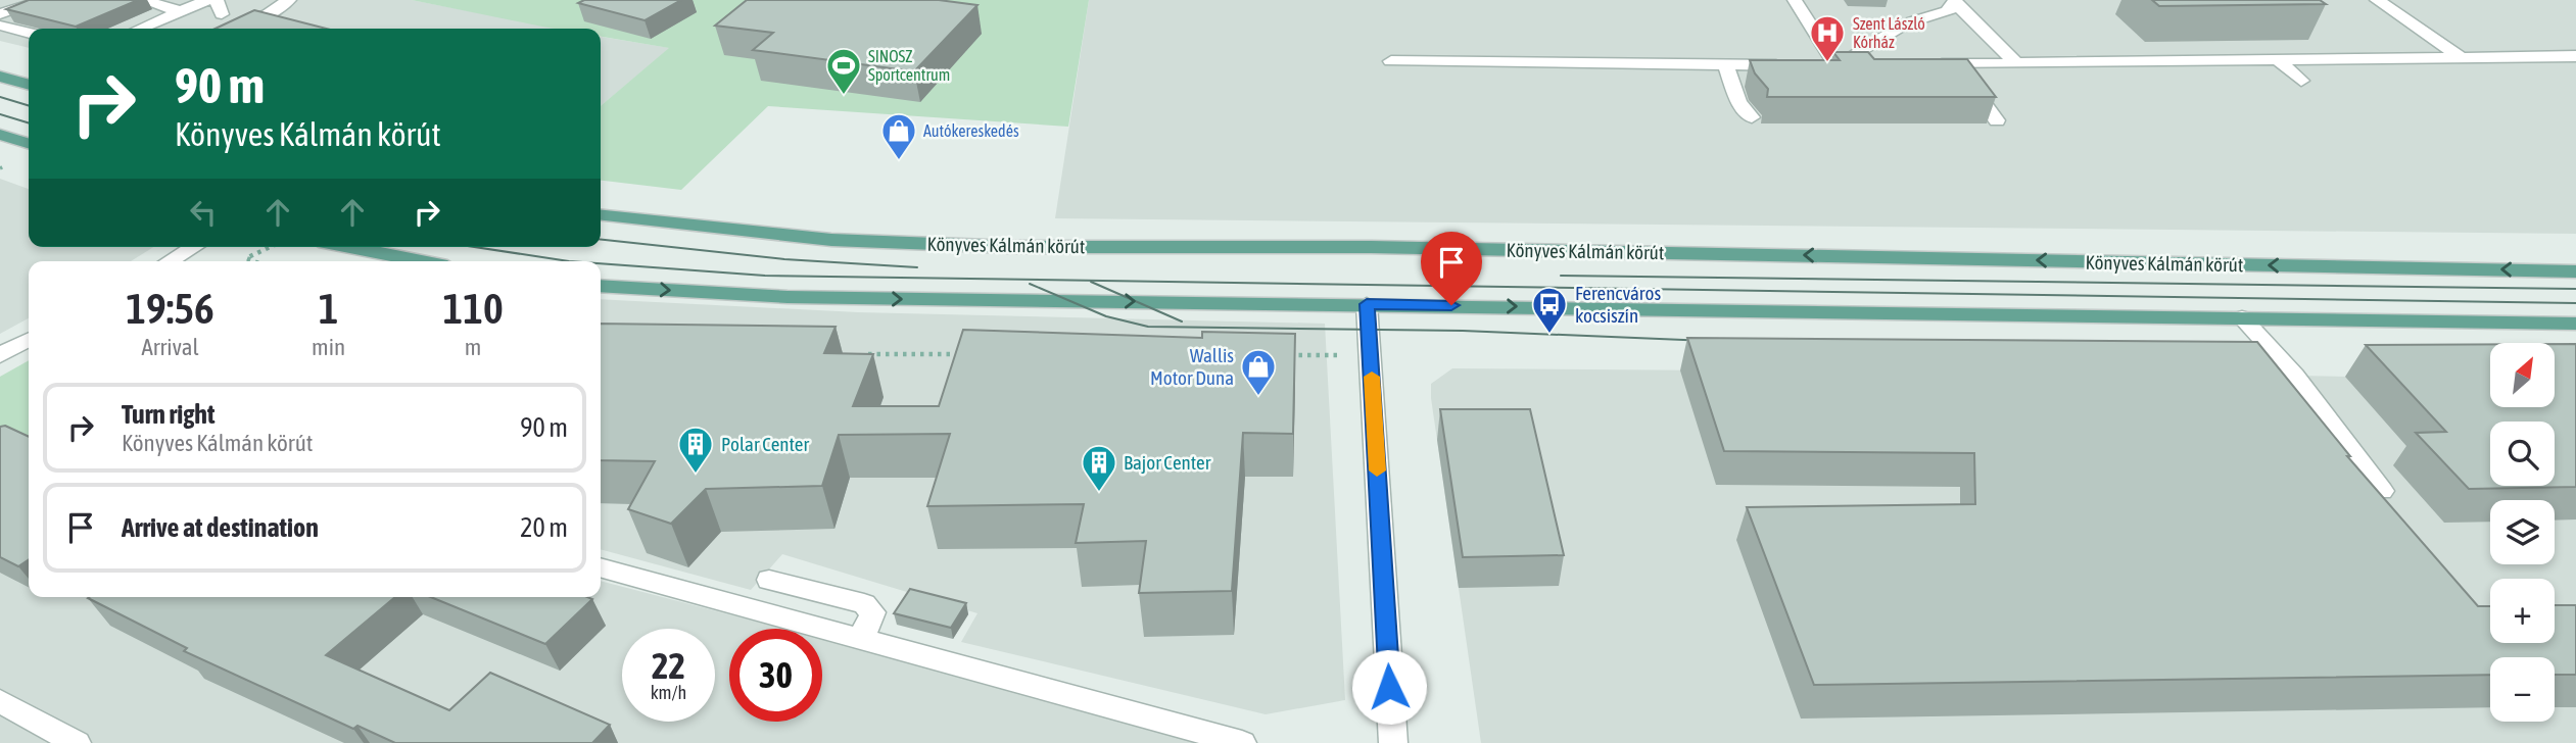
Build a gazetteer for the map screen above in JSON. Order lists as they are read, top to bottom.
{
  "streets": {
    "main road": ["Könyves Kálmán körút"]
  },
  "places": {
    "hospital": ["Szent László Kórház"],
    "sports": ["SINOSZ Sportcentrum"],
    "shop": ["Autókereskedés", "Wallis Motor Duna"],
    "bus stop": ["Ferencváros kocsiszín"],
    "building": ["Polar Center", "Bajor Center"]
  },
  "north": "top right",
  "page": {
    "turn": ["90 m", "Könyves Kálmán körút"],
    "eta": [
      "19:56",
      "Arrival",
      "1",
      "min",
      "110",
      "m"
    ],
    "map_buttons": ["+", "−"],
    "list": [
      {
        "name": "Turn right",
        "note": "Könyves Kálmán körút",
        "value": "90 m"
      },
      {
        "name": "Arrive at destination",
        "value": "20 m"
      }
    ],
    "speed": "22 km/h",
    "limit": "30"
  }
}
